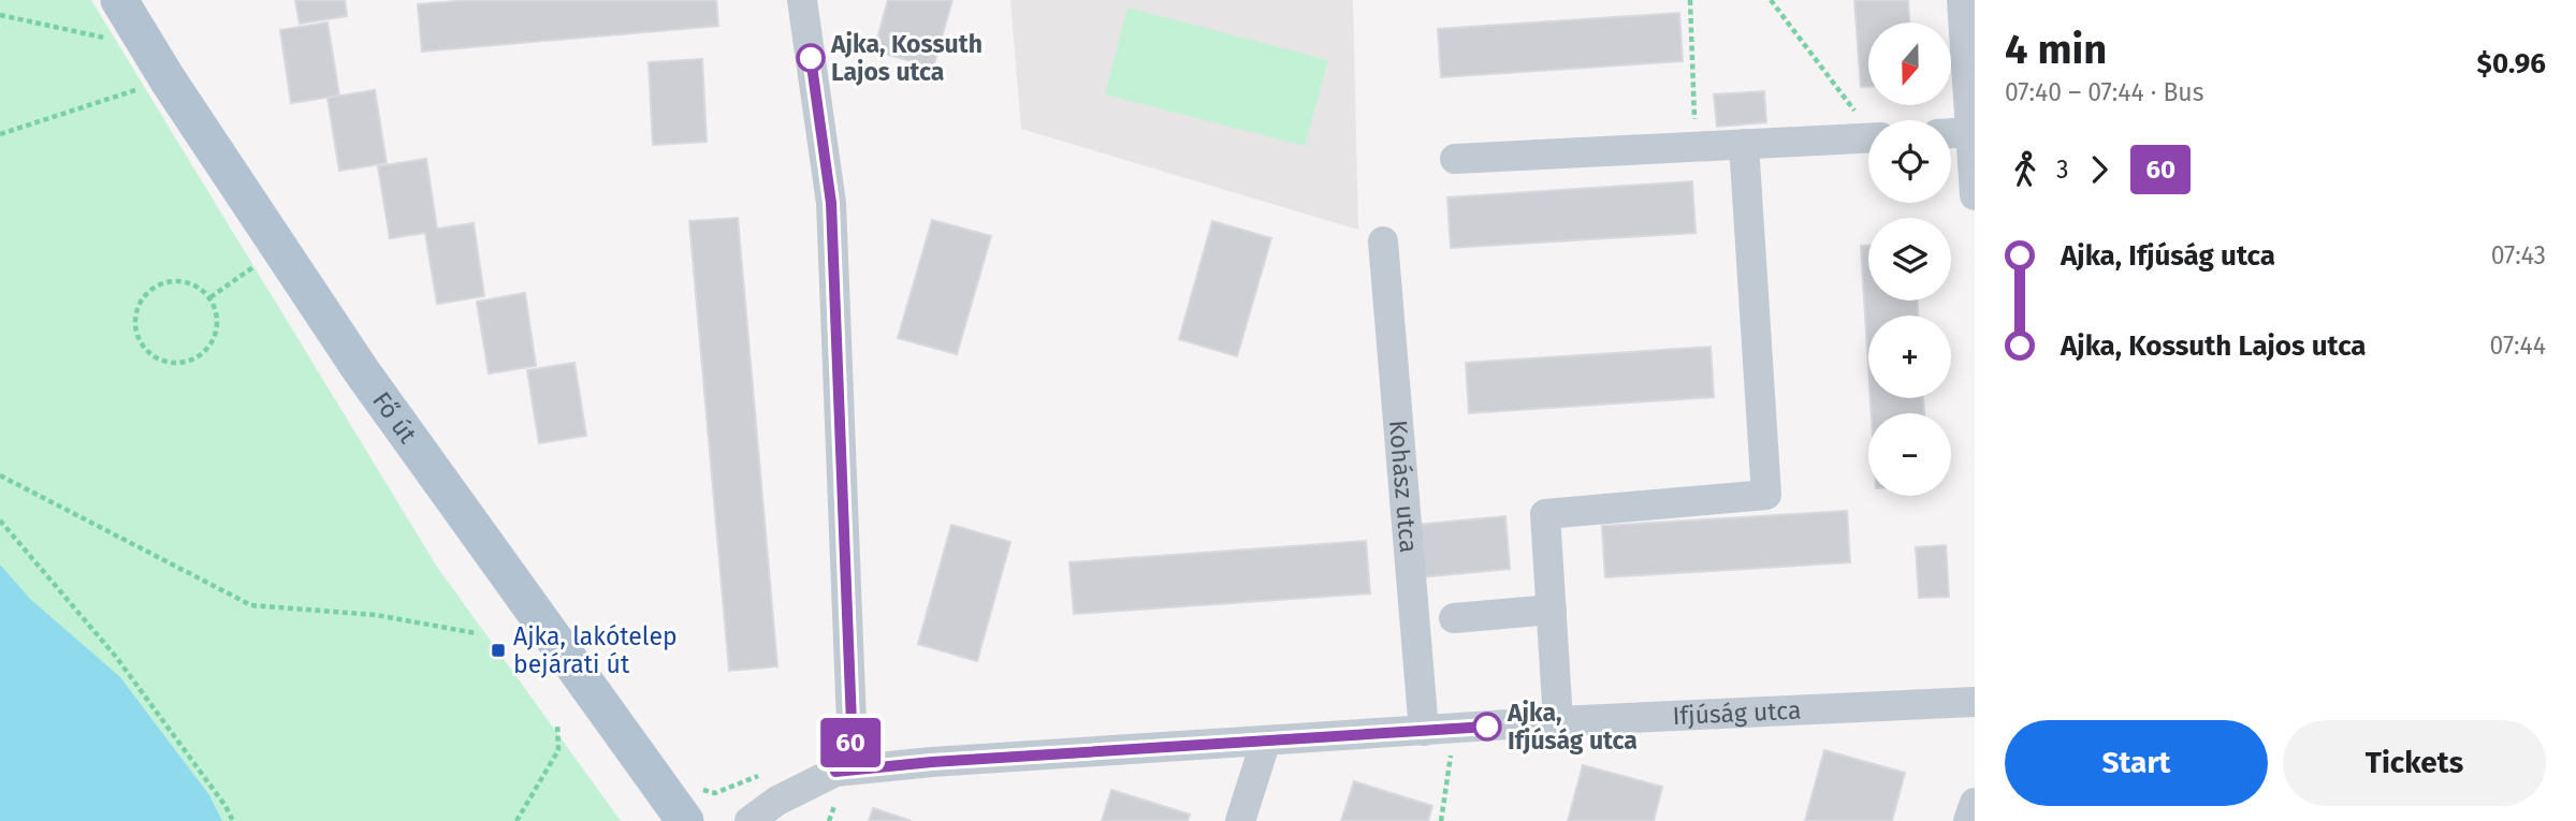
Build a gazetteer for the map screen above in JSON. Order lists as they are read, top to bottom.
{
  "streets": {
    "main road": ["Fő út"],
    "street": ["Kohász utca", "Ifjúság utca"]
  },
  "crossings": [
    ["Kohász utca", "Ifjúság utca"]
  ],
  "places": {
    "other": ["Ajka, Kossuth Lajos utca", "Ajka, Ifjúság utca"],
    "transit": ["Ajka, lakótelep bejárati út"]
  },
  "lines": ["bus line 60"],
  "north": "bottom",
  "page": {
    "on_map": "60",
    "heading": ["4 min", "07:40 – 07:44 · Bus", "$0.96"],
    "map_buttons": ["+", "−"],
    "legs": ["3", "60"],
    "list": [
      {
        "name": "Ajka, Ifjúság utca",
        "value": "07:43"
      },
      {
        "name": "Ajka, Kossuth Lajos utca",
        "value": "07:44"
      }
    ],
    "buttons": ["Start", "Tickets"]
  }
}
